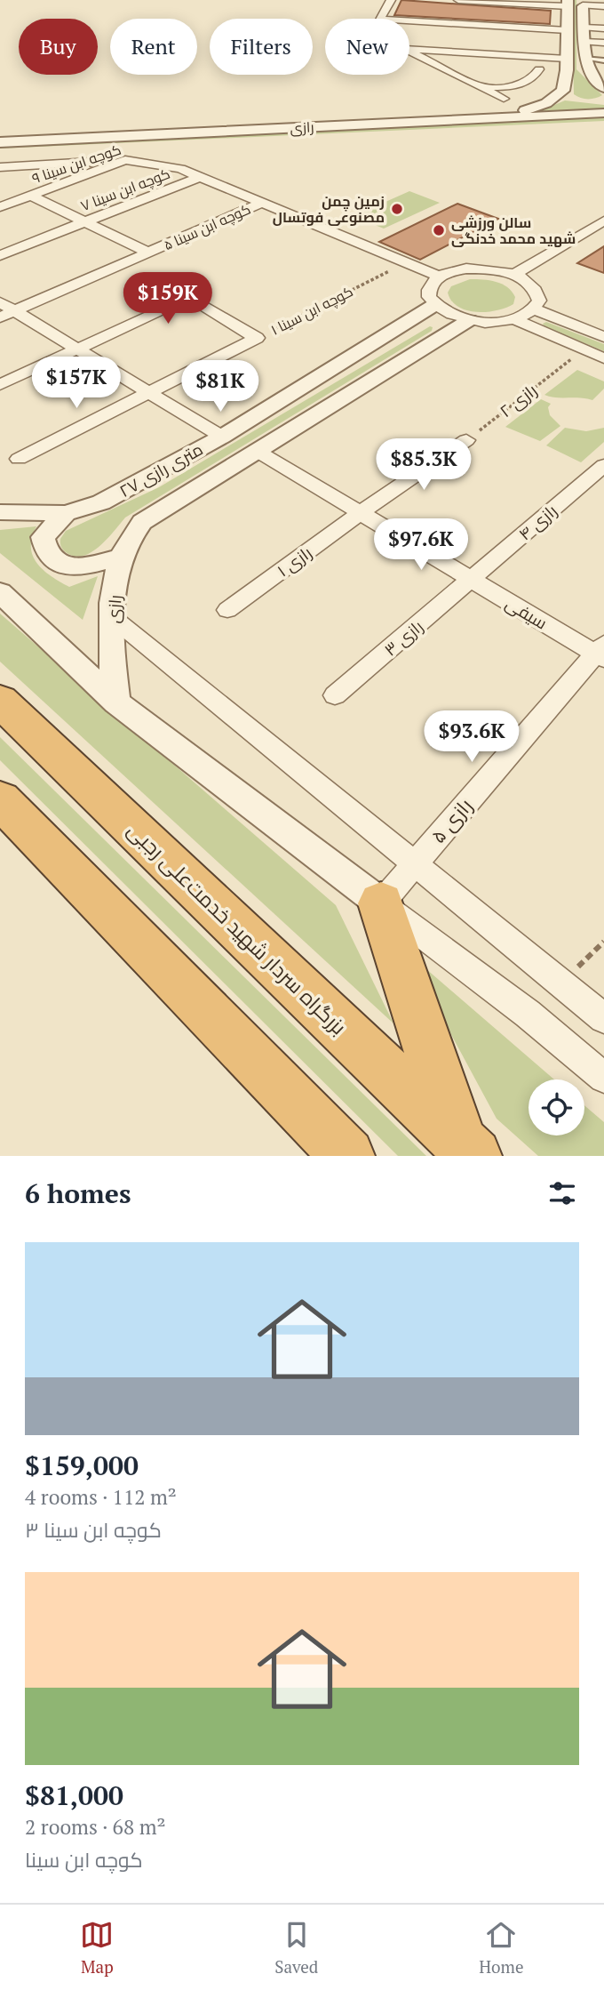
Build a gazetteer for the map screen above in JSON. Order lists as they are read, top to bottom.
{
  "streets": {
    "highway": ["بزرگراه سردار شهید خدمت‌علی رجبی"],
    "street": [
      "رازی",
      "کوچه ابن سینا ۹",
      "کوچه ابن سینا ۷",
      "کوچه ابن سینا ۵",
      "کوچه ابن سینا ۱",
      "۲۷ متری رازی",
      "رازی ۴",
      "رازی ۱",
      "سیفی",
      "رازی ۳",
      "رازی ۵"
    ],
    "path": ["رازی ۲"]
  },
  "crossings": [
    ["رازی", "۲۷ متری رازی"],
    ["کوچه ابن سینا ۹", "کوچه ابن سینا ۷"],
    ["۲۷ متری رازی", "سیفی"],
    ["رازی ۴", "سیفی"],
    ["رازی ۴", "رازی ۳"],
    ["رازی ۱", "سیفی"],
    ["سیفی", "رازی ۳"],
    ["سیفی", "رازی ۵"]
  ],
  "places": ["زمین چمن مصنوعی فوتسال", "سالن ورزشی شهید محمد خدنگی"],
  "page": {
    "chip": [
      "Buy",
      "Rent",
      "Filters",
      "New"
    ],
    "price": [
      "$159K",
      "$157K",
      "$81K",
      "$85.3K",
      "$97.6K",
      "$93.6K"
    ],
    "heading": "6 homes",
    "list": [
      {
        "name": "$159,000",
        "note": "4 rooms · 112 m² · کوچه ابن سینا ۳"
      },
      {
        "name": "$81,000",
        "note": "2 rooms · 68 m² · کوچه ابن سینا"
      }
    ],
    "tabs": ["Map", "Saved", "Home"]
  }
}
